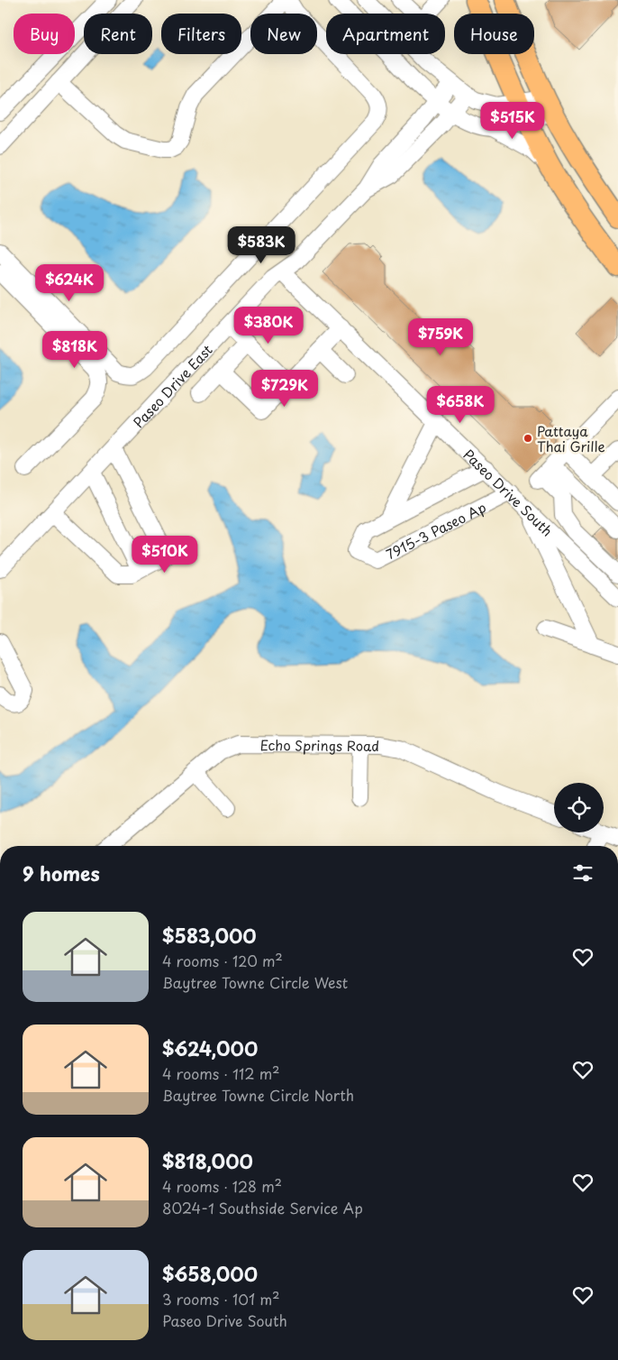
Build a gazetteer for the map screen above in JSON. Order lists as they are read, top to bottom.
{
  "streets": {
    "street": [
      "Paseo Drive East",
      "Paseo Drive South",
      "7915-3 Paseo Ap",
      "Echo Springs Road"
    ]
  },
  "crossings": [
    ["Paseo Drive East", "Paseo Drive South"],
    ["Paseo Drive South", "7915-3 Paseo Ap"]
  ],
  "places": ["Pattaya Thai Grille"],
  "page": {
    "chip": [
      "Buy",
      "Rent",
      "Filters",
      "New",
      "Apartment",
      "House"
    ],
    "price": [
      "$515K",
      "$583K",
      "$624K",
      "$380K",
      "$759K",
      "$818K",
      "$729K",
      "$658K",
      "$510K"
    ],
    "heading": "9 homes",
    "list": [
      {
        "name": "$583,000",
        "note": "4 rooms · 120 m² · Baytree Towne Circle West"
      },
      {
        "name": "$624,000",
        "note": "4 rooms · 112 m² · Baytree Towne Circle North"
      },
      {
        "name": "$818,000",
        "note": "4 rooms · 128 m² · 8024-1 Southside Service Ap"
      },
      {
        "name": "$658,000",
        "note": "3 rooms · 101 m² · Paseo Drive South"
      }
    ]
  }
}
